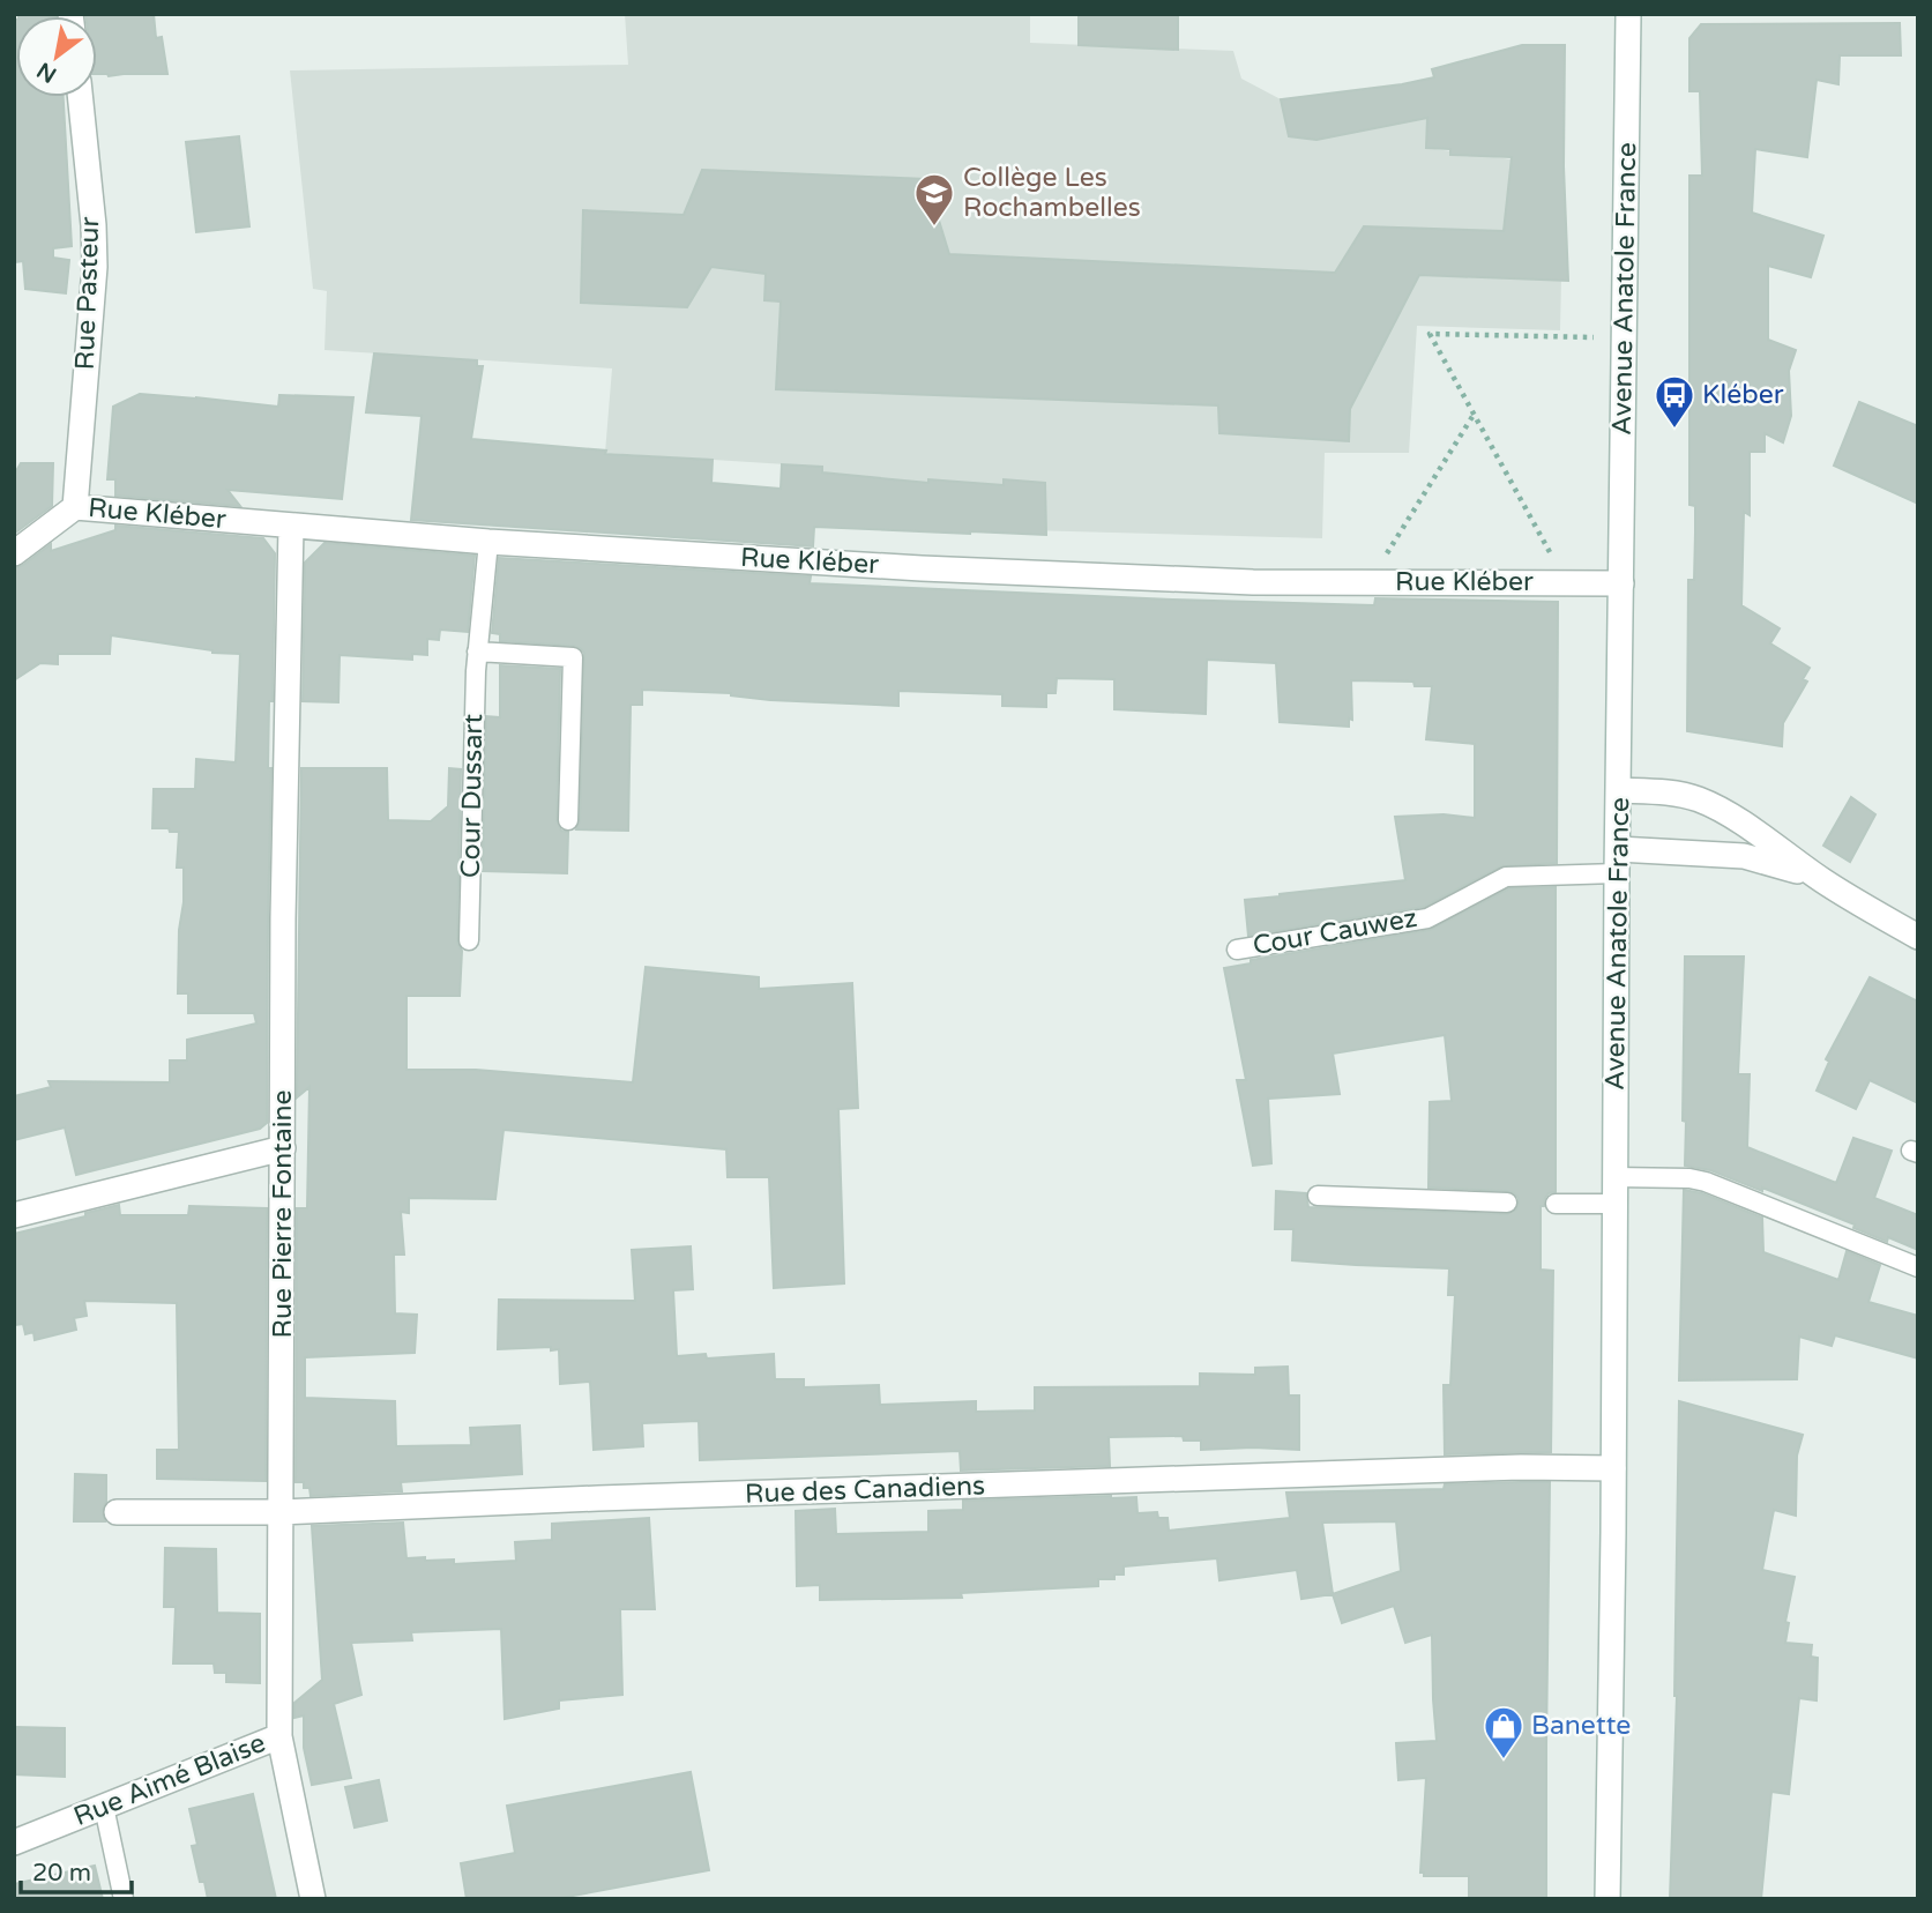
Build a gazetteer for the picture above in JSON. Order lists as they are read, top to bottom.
{
  "streets": {
    "street": [
      "Avenue Anatole France",
      "Rue Pasteur",
      "Rue Kléber",
      "Rue Pierre Fontaine",
      "Rue des Canadiens",
      "Rue Aimé Blaise"
    ],
    "lane": ["Cour Dussart", "Cour Cauwez"]
  },
  "crossings": [
    ["Avenue Anatole France", "Rue Kléber"],
    ["Avenue Anatole France", "Cour Cauwez"],
    ["Avenue Anatole France", "Rue des Canadiens"],
    ["Rue Pasteur", "Rue Kléber"],
    ["Rue Kléber", "Cour Dussart"],
    ["Rue Kléber", "Rue Pierre Fontaine"],
    ["Rue Pierre Fontaine", "Rue des Canadiens"],
    ["Rue Pierre Fontaine", "Rue Aimé Blaise"]
  ],
  "places": {
    "school or university": ["Collège Les Rochambelles"],
    "bus stop": ["Kléber"],
    "shop": ["Banette"]
  },
  "scale_bar": "20 m",
  "north": "bottom left"
}
